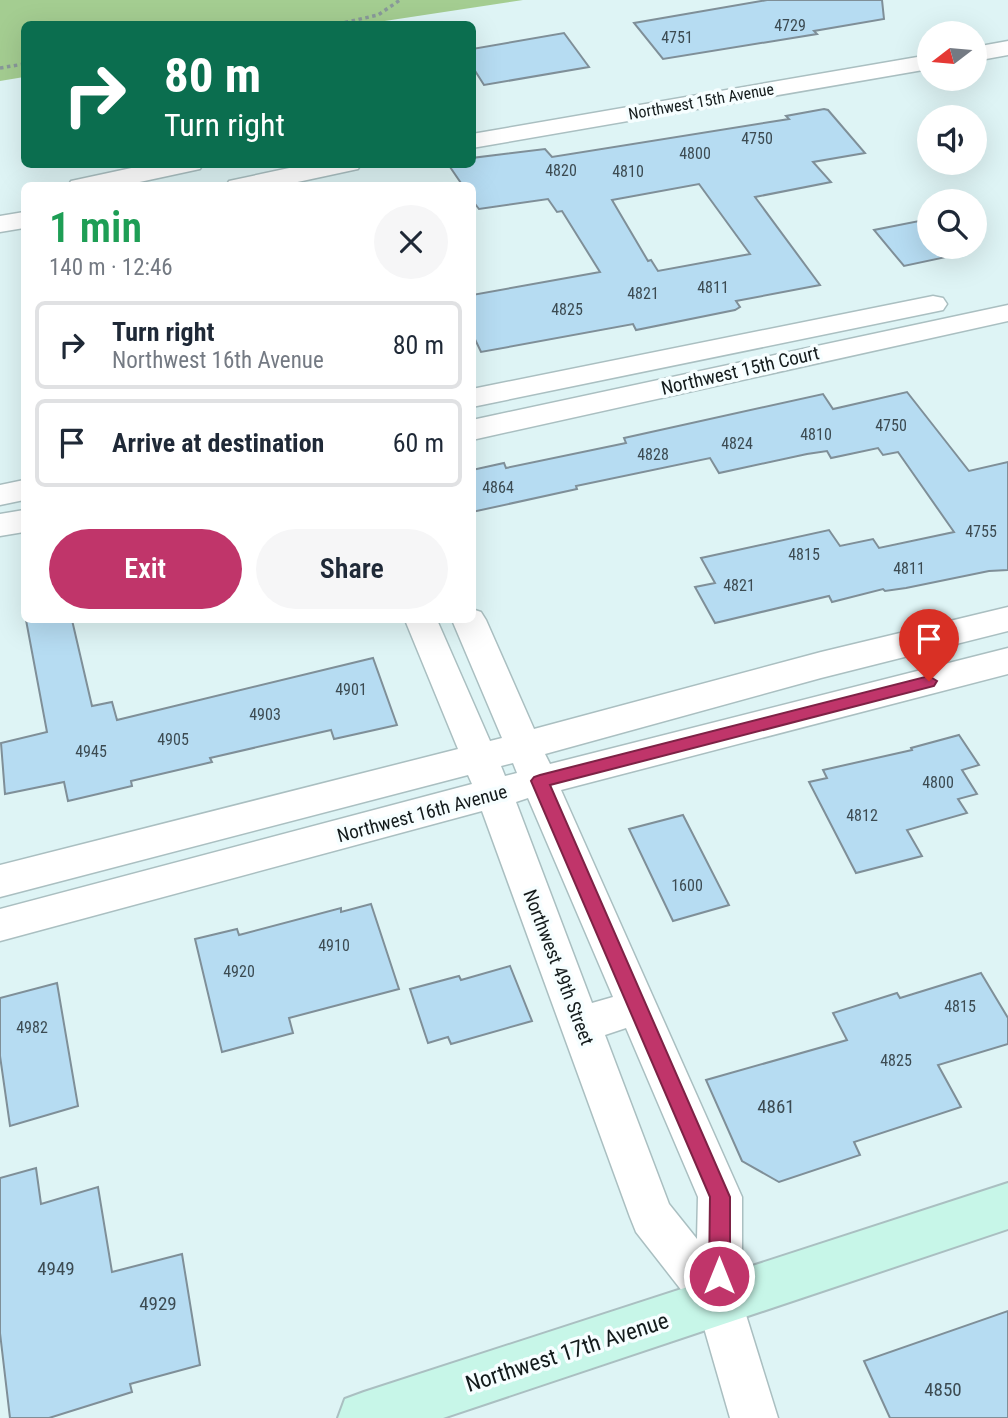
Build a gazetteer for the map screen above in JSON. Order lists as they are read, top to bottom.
{
  "streets": {
    "main road": ["Northwest 17th Avenue"],
    "street": [
      "Northwest 15th Avenue",
      "Northwest 15th Court",
      "Northwest 16th Avenue",
      "Northwest 49th Street"
    ]
  },
  "crossings": [
    ["Northwest 16th Avenue", "Northwest 49th Street"],
    ["Northwest 49th Street", "Northwest 17th Avenue"]
  ],
  "house_numbers": [
    "4729",
    "4751",
    "4750",
    "4800",
    "4820",
    "4810",
    "4811",
    "4821",
    "4825",
    "4750",
    "4810",
    "4824",
    "4828",
    "4864",
    "4755",
    "4815",
    "4811",
    "4821",
    "4901",
    "4903",
    "4905",
    "4945",
    "4800",
    "4812",
    "1600",
    "4910",
    "4920",
    "4815",
    "4982",
    "4825",
    "4861",
    "4949",
    "4929",
    "4850"
  ],
  "north": "left",
  "page": {
    "turn": ["80 m", "Turn right"],
    "heading": ["1 min", "140 m · 12:46"],
    "list": [
      {
        "name": "Turn right",
        "note": "Northwest 16th Avenue",
        "value": "80 m"
      },
      {
        "name": "Arrive at destination",
        "value": "60 m"
      }
    ],
    "buttons": ["Exit", "Share"]
  }
}
